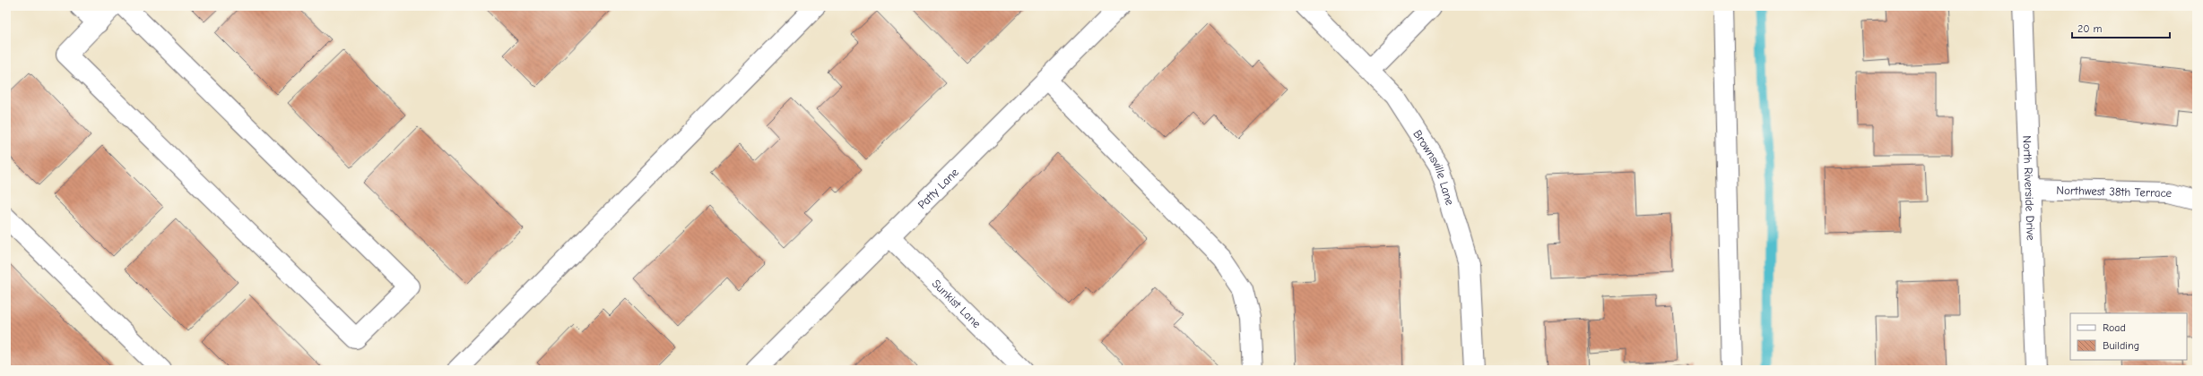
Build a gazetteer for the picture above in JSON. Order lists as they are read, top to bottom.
{
  "streets": {
    "street": [
      "Brownsville Lane",
      "Patty Lane",
      "North Riverside Drive",
      "Northwest 38th Terrace",
      "Sunkist Lane"
    ]
  },
  "crossings": [
    ["Patty Lane", "Sunkist Lane"],
    ["North Riverside Drive", "Northwest 38th Terrace"]
  ],
  "legend": ["Road", "Building"],
  "scale_bar": "20 m"
}
